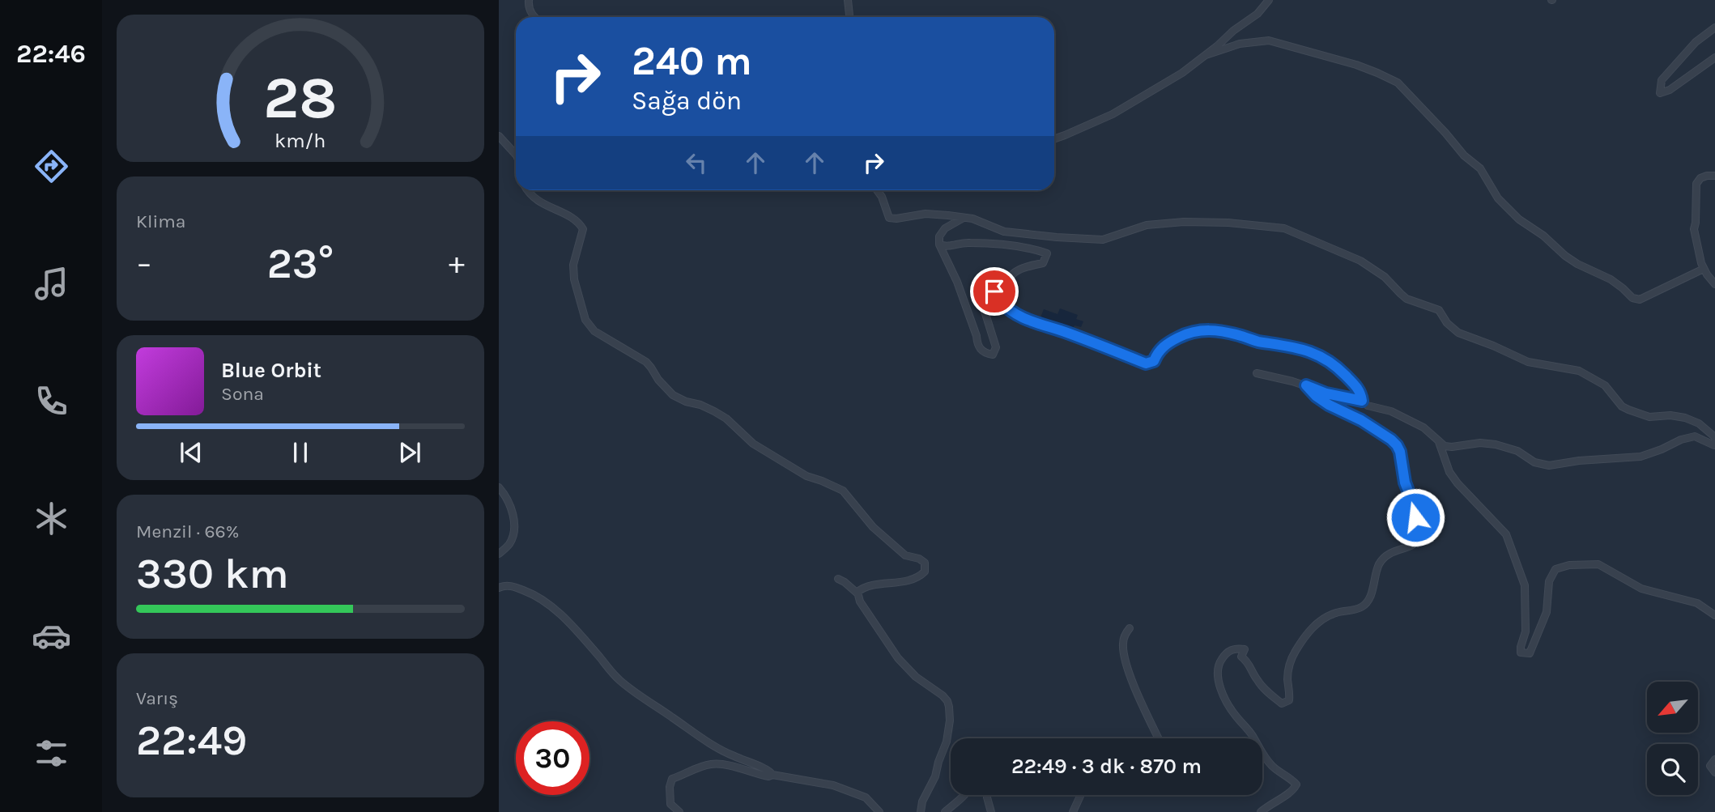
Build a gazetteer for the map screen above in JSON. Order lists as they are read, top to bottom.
{
  "north": "bottom left",
  "page": {
    "tabs": "22:46",
    "turn": ["240 m", "Sağa dön"],
    "tile": [
      "Klima",
      ["Menzil · 66%", "330 km"],
      ["Varış", "22:49"]
    ],
    "heat": ["−", "23°", "+"],
    "song": ["Blue Orbit", "Sona"],
    "limit": "30",
    "trip": "22:49 · 3 dk · 870 m",
    "gauge": ["28", "km/h"]
  }
}
